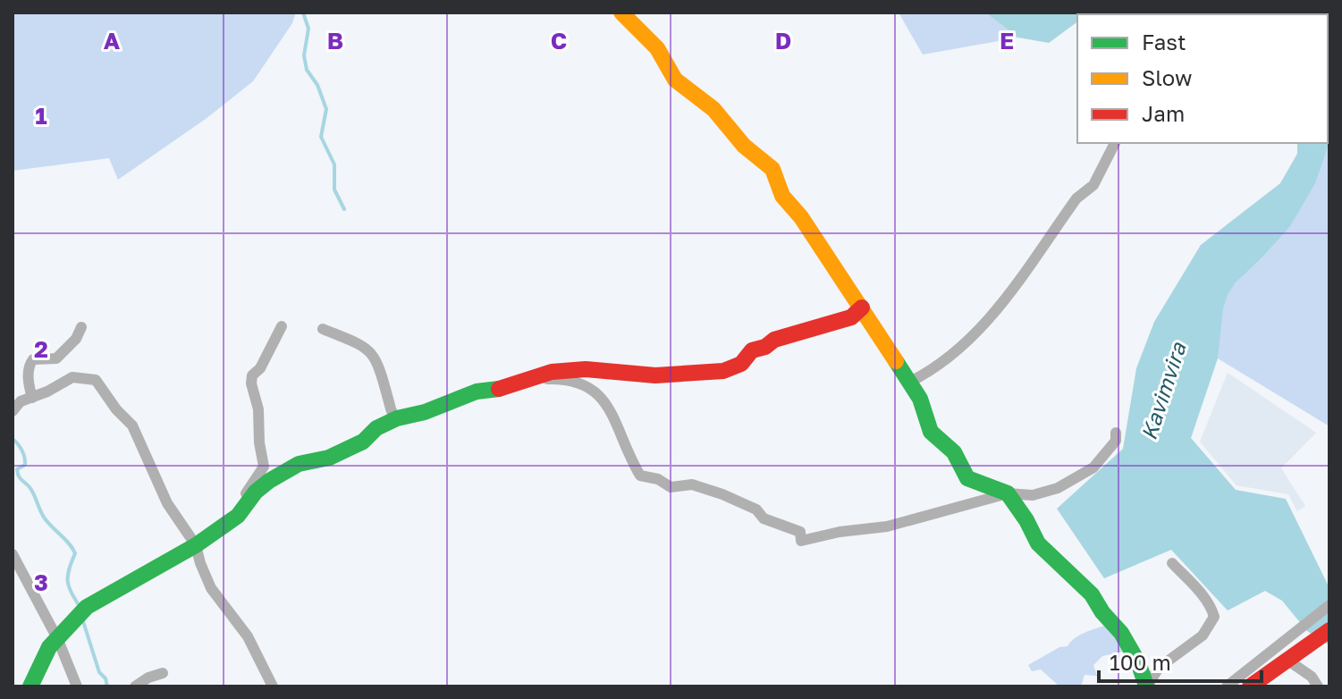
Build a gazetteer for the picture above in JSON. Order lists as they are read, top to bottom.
{
  "water": ["Kavimvira"],
  "legend": ["Fast", "Slow", "Jam"],
  "scale_bar": "100 m",
  "grid": {
    "columns": [
      "A",
      "B",
      "C",
      "D",
      "E"
    ],
    "rows": ["1", "2", "3"]
  }
}
